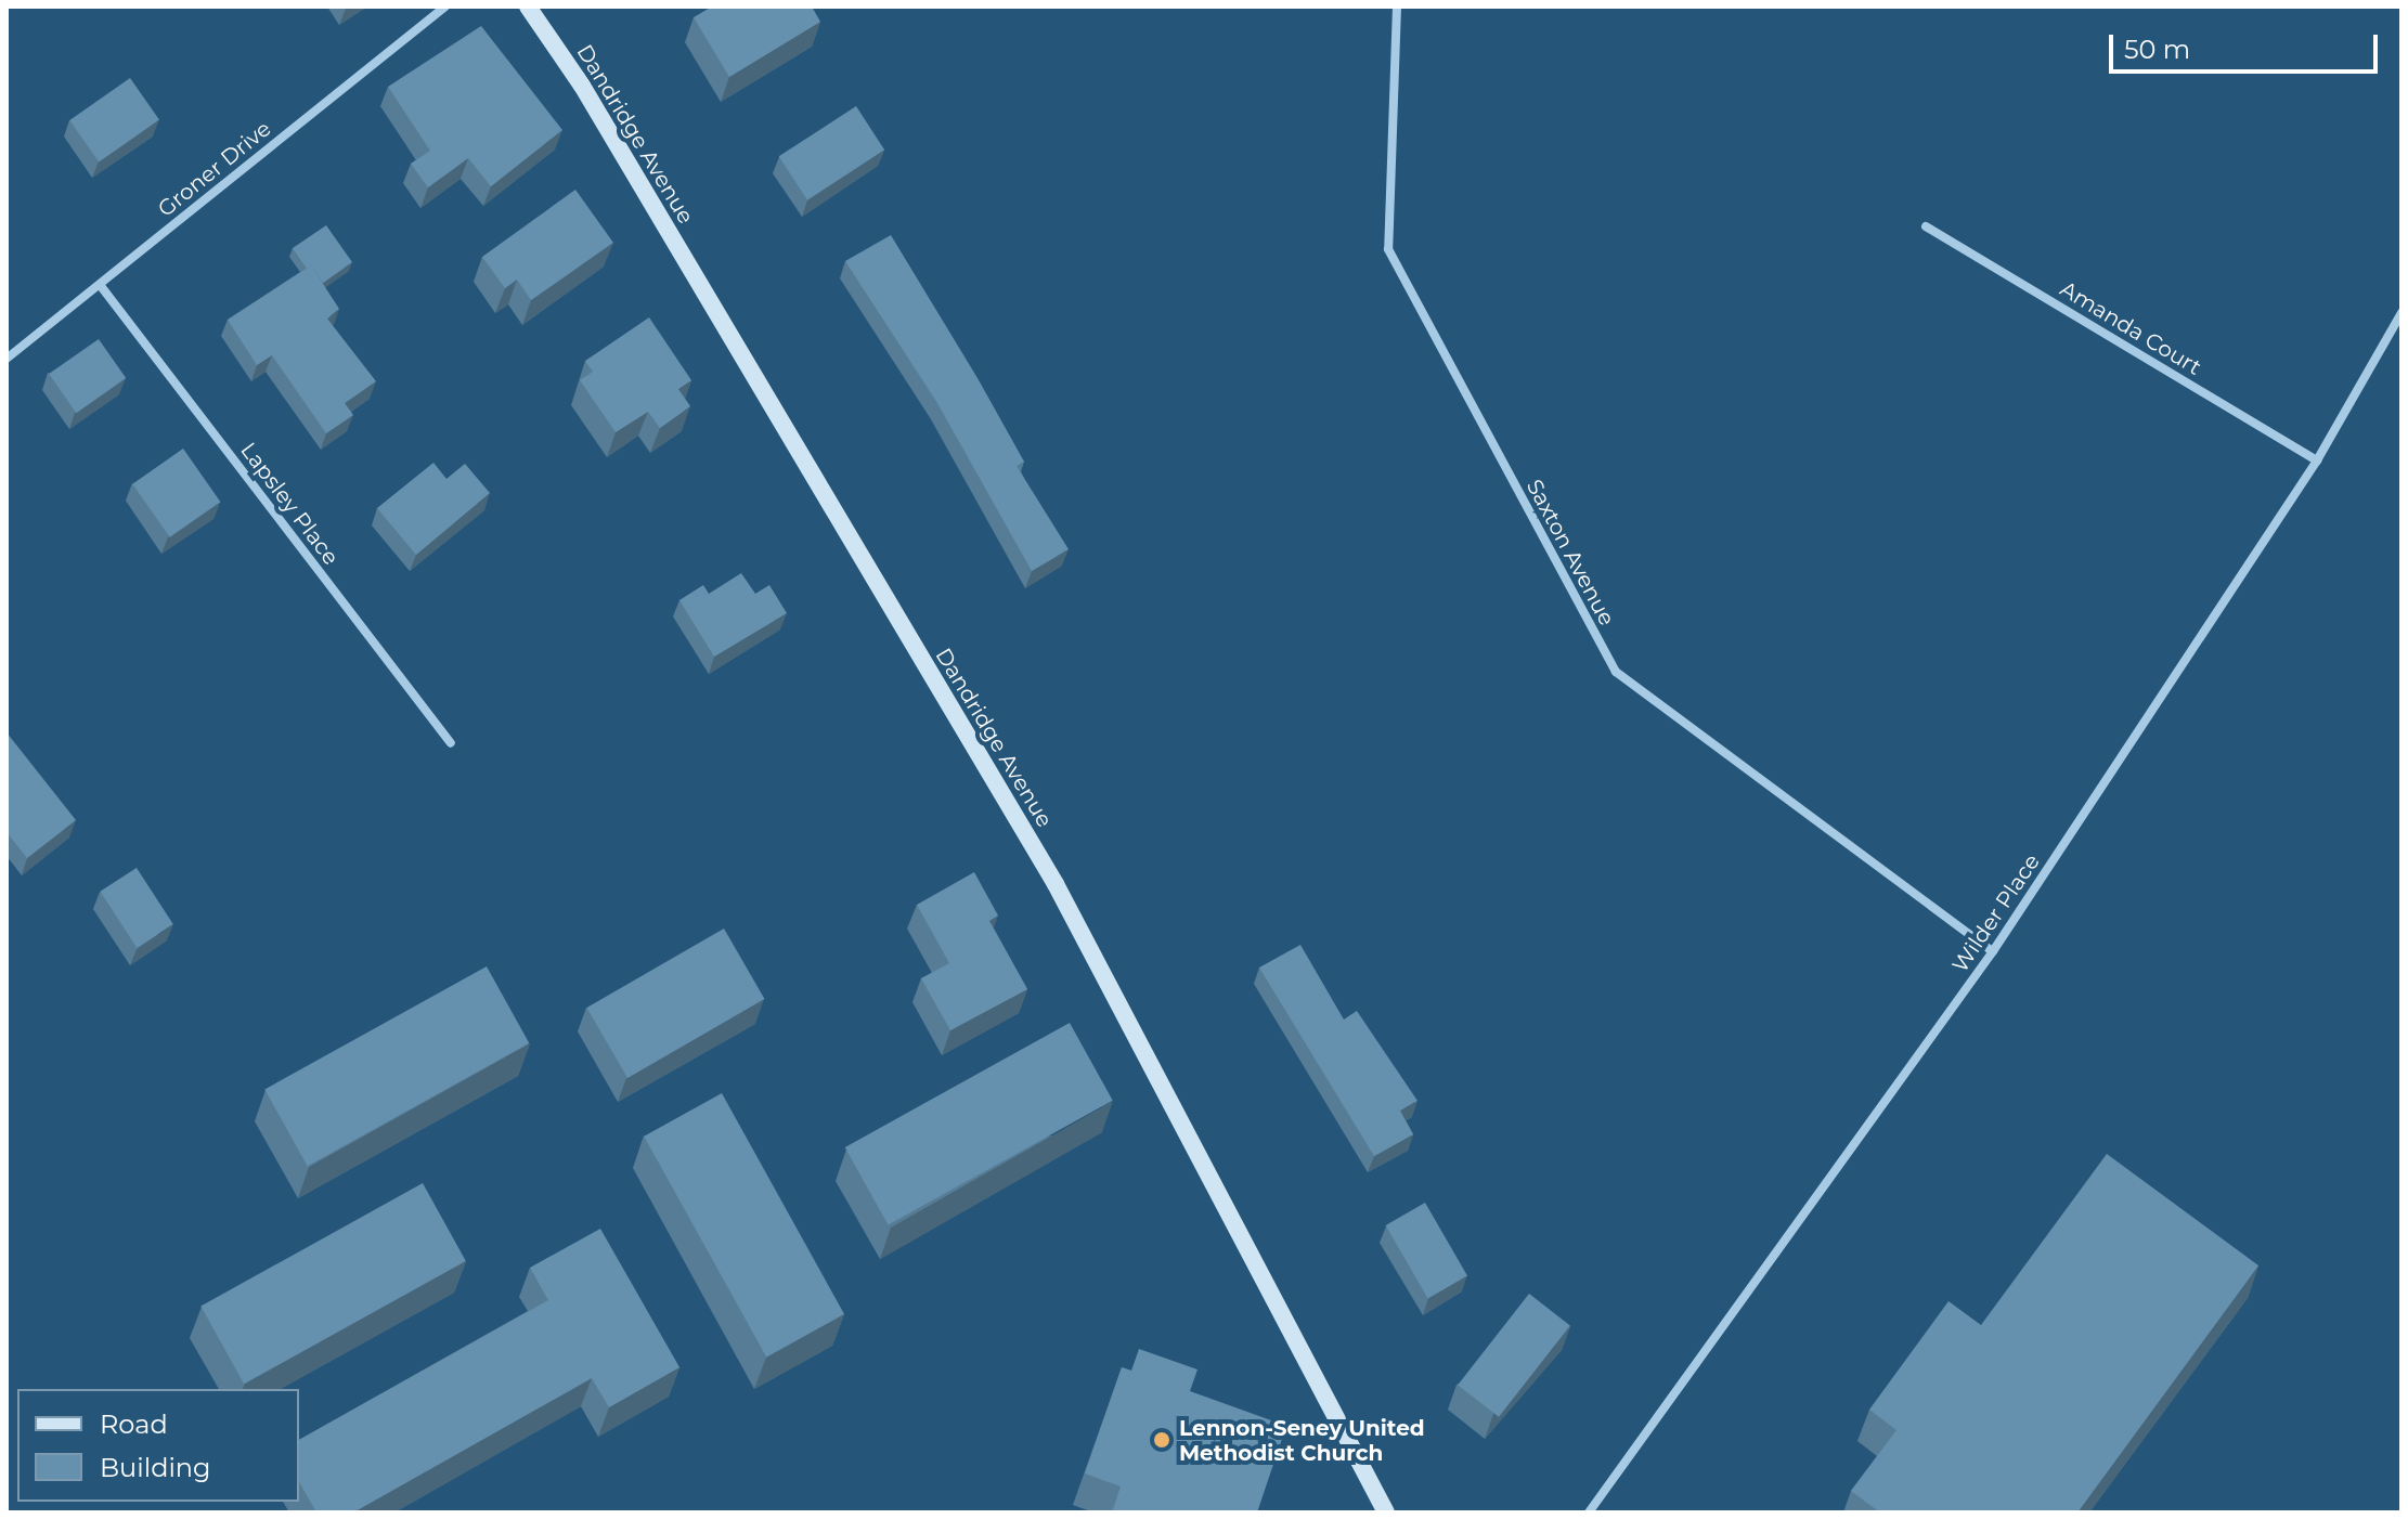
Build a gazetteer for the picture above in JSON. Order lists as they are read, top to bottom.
{
  "streets": {
    "street": [
      "Dandridge Avenue",
      "Groner Drive",
      "Amanda Court",
      "Lapsley Place",
      "Saxton Avenue",
      "Wilder Place"
    ]
  },
  "crossings": [
    ["Groner Drive", "Lapsley Place"],
    ["Amanda Court", "Wilder Place"],
    ["Saxton Avenue", "Wilder Place"]
  ],
  "places": ["Lennon-Seney United Methodist Church"],
  "legend": ["Road", "Building"],
  "scale_bar": "50 m"
}
